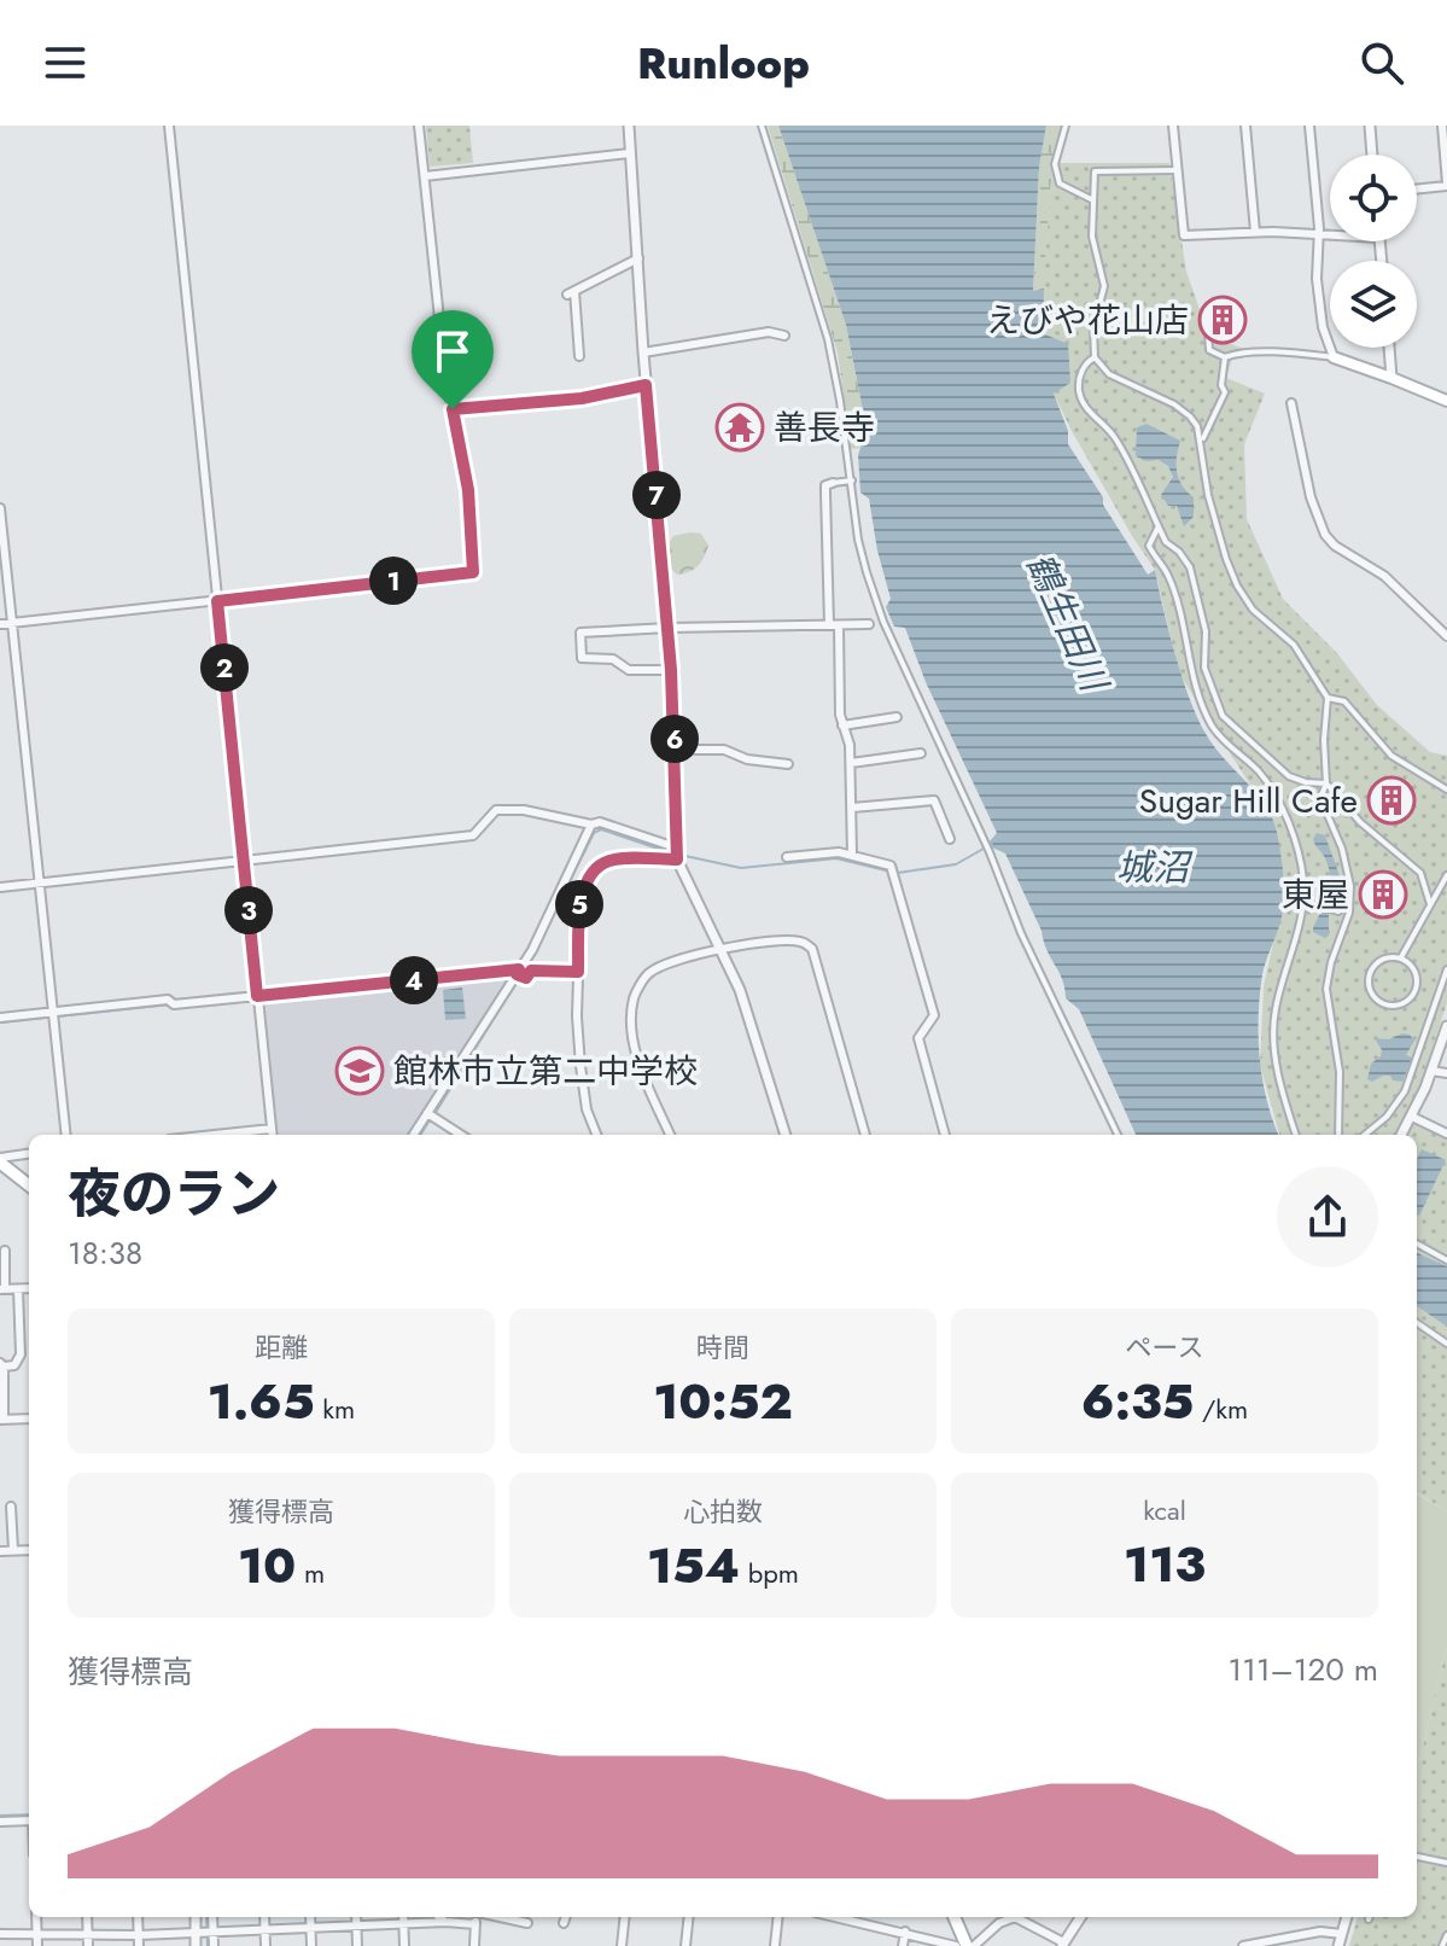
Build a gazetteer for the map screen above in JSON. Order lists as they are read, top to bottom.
{
  "water": ["鶴生田川", "城沼"],
  "places": {
    "building": ["えびや花山店", "Sugar Hill Cafe", "東屋"],
    "temple": ["善長寺"],
    "school or university": ["館林市立第二中学校"]
  },
  "page": {
    "header": "Runloop",
    "pins": [
      "7",
      "1",
      "2",
      "6",
      "5",
      "3",
      "4"
    ],
    "heading": ["夜のラン", "18:38"],
    "stats": [
      ["距離", "1.65 km"],
      ["時間", "10:52"],
      ["ペース", "6:35 /km"],
      ["獲得標高", "10 m"],
      ["心拍数", "154 bpm"],
      ["kcal", "113"]
    ],
    "chart": ["獲得標高", "111–120 m"]
  }
}
